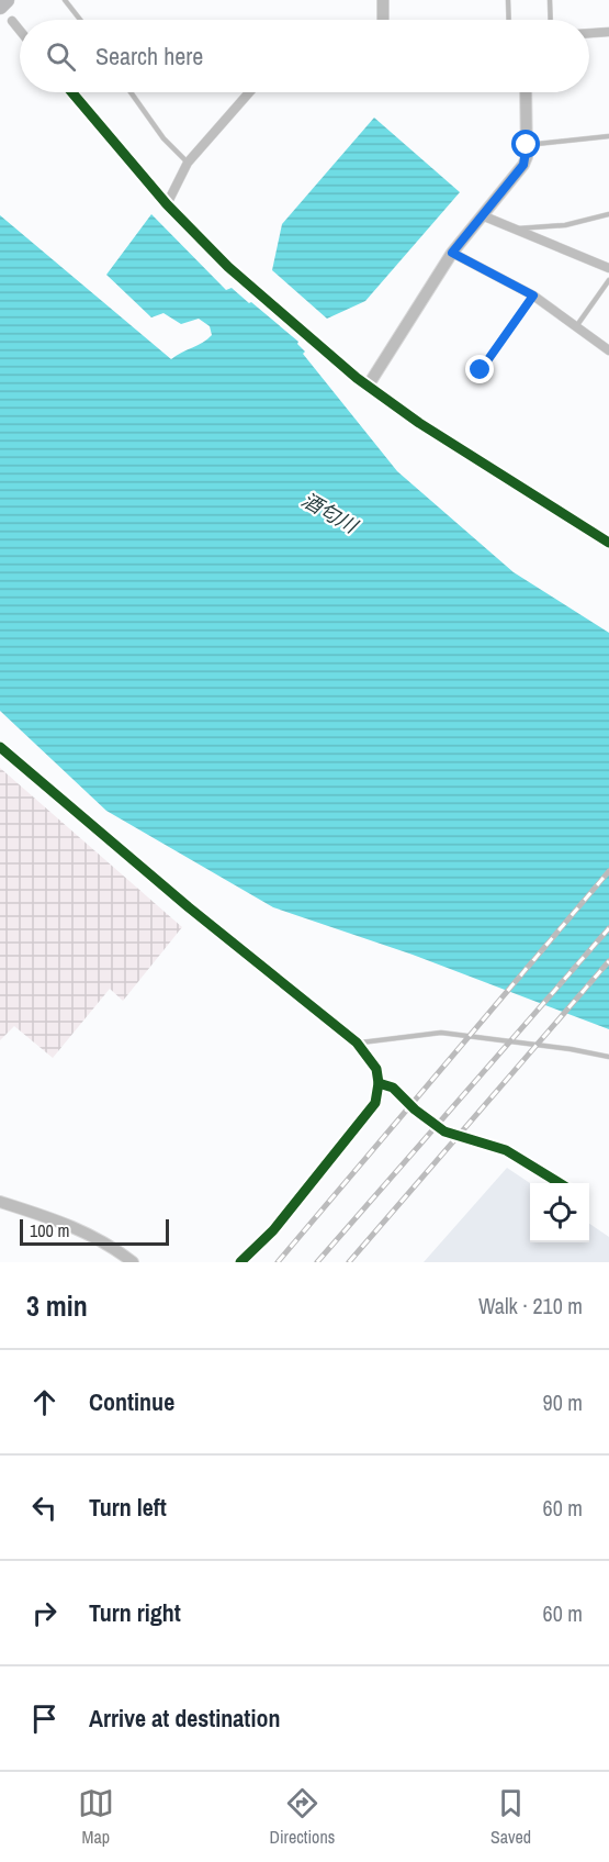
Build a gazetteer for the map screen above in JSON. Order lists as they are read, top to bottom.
{
  "water": ["酒匂川"],
  "scale_bar": "100 m",
  "page": {
    "search": "Search here",
    "scale": "100 m",
    "heading": ["3 min", "Walk · 210 m"],
    "list": [
      ["Continue", "90 m"],
      ["Turn left", "60 m"],
      ["Turn right", "60 m"],
      "Arrive at destination"
    ],
    "nav": ["Map", "Directions", "Saved"]
  }
}
